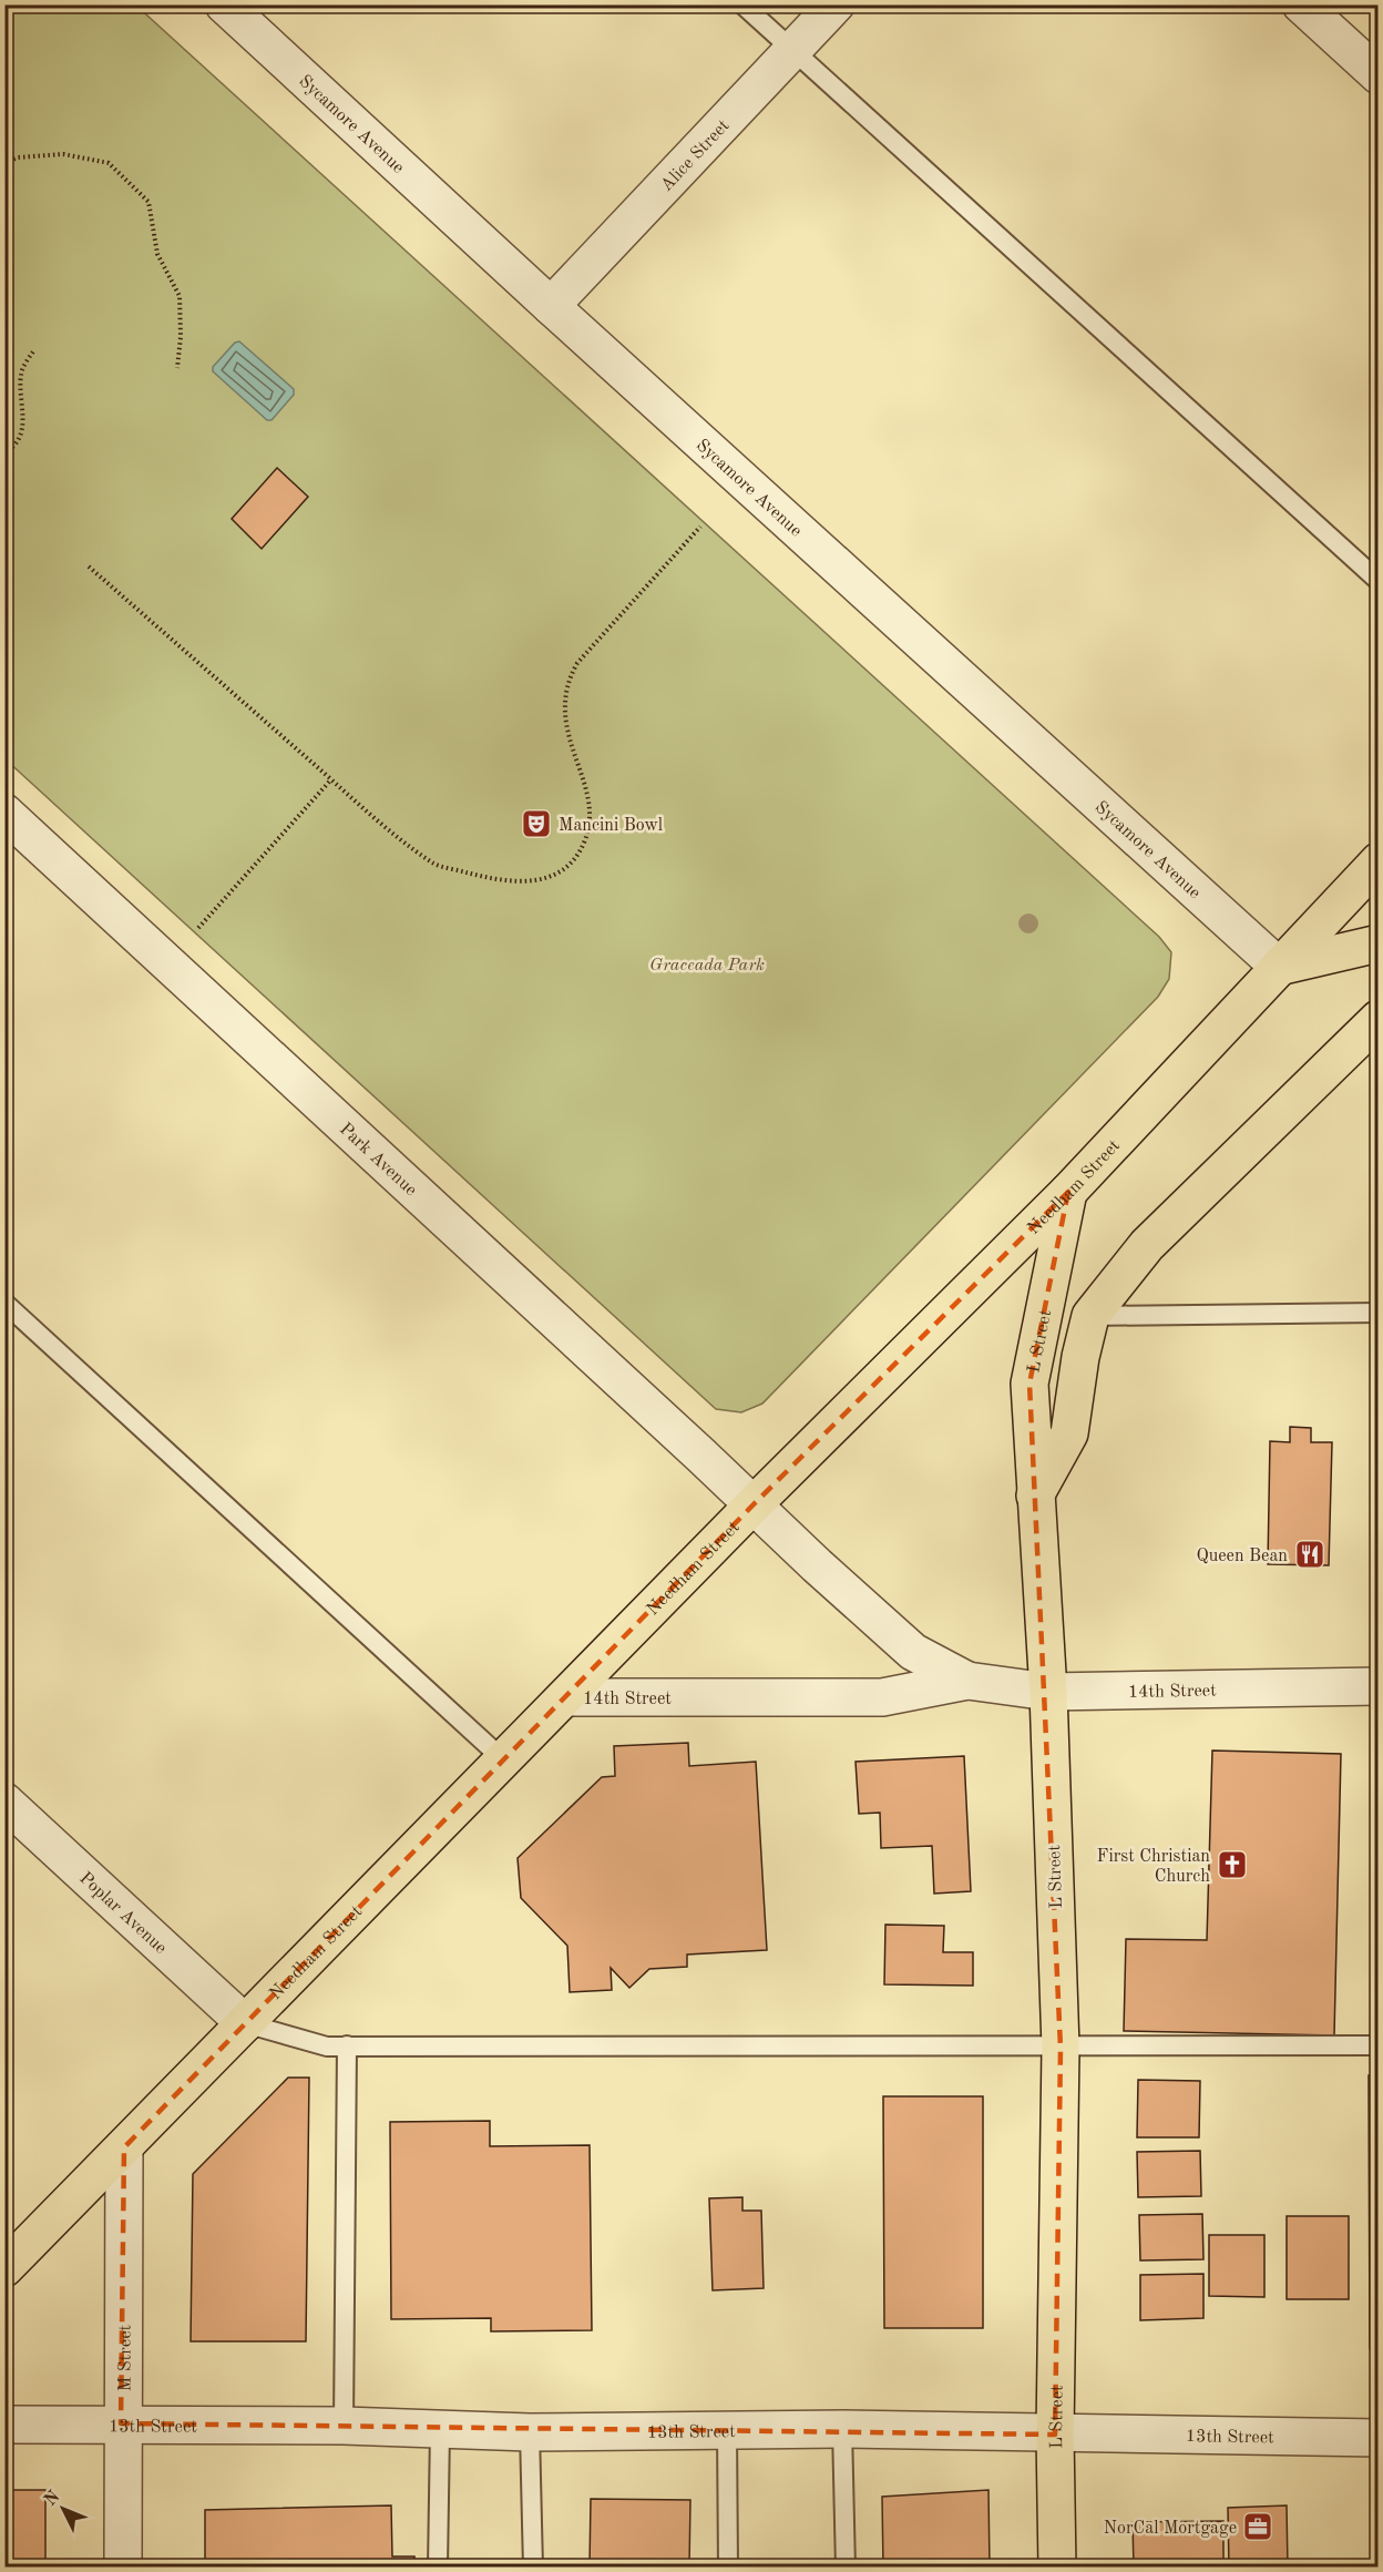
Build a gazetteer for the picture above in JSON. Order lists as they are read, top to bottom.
{
  "streets": {
    "main road": ["Needham Street", "L Street"],
    "street": [
      "Sycamore Avenue",
      "Alice Street",
      "Park Avenue",
      "14th Street",
      "Poplar Avenue",
      "M Street",
      "13th Street"
    ]
  },
  "crossings": [
    ["Sycamore Avenue", "Alice Street"],
    ["Sycamore Avenue", "Needham Street"],
    ["Park Avenue", "Needham Street"],
    ["Park Avenue", "14th Street"],
    ["Needham Street", "L Street"],
    ["Needham Street", "14th Street"],
    ["Needham Street", "Poplar Avenue"],
    ["Needham Street", "M Street"],
    ["L Street", "14th Street"],
    ["L Street", "13th Street"],
    ["M Street", "13th Street"]
  ],
  "parks": ["Graceada Park"],
  "places": {
    "theatre": ["Mancini Bowl"],
    "restaurant": ["Queen Bean"],
    "church": ["First Christian Church"],
    "office": ["NorCal Mortgage"]
  },
  "north": "top left"
}
